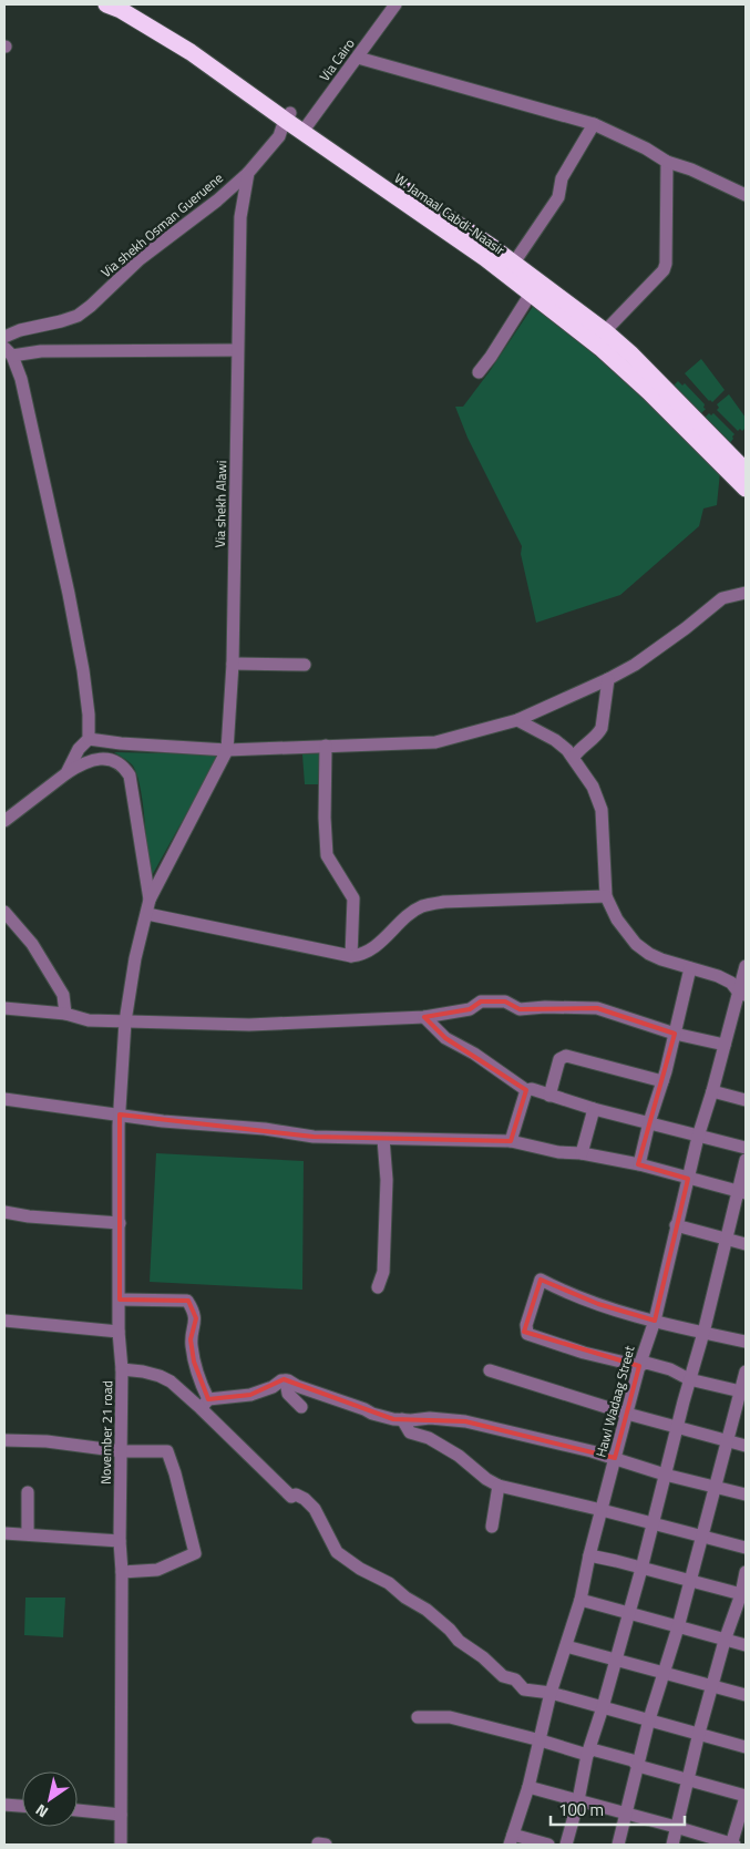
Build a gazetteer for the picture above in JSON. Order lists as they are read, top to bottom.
{
  "streets": {
    "highway": ["W. Jamaal Cabdi-Naasir"],
    "street": [
      "Via Cairo",
      "Via shekh Osman Gueruene",
      "Via shekh Alawi",
      "Hawl Wadaag Street",
      "November 21 road"
    ]
  },
  "crossings": [
    ["Via Cairo", "W. Jamaal Cabdi-Naasir"],
    ["Via Cairo", "Via shekh Osman Gueruene"],
    ["Via Cairo", "Via shekh Alawi"],
    ["Via shekh Osman Gueruene", "Via shekh Alawi"]
  ],
  "scale_bar": "100 m",
  "north": "bottom left"
}
